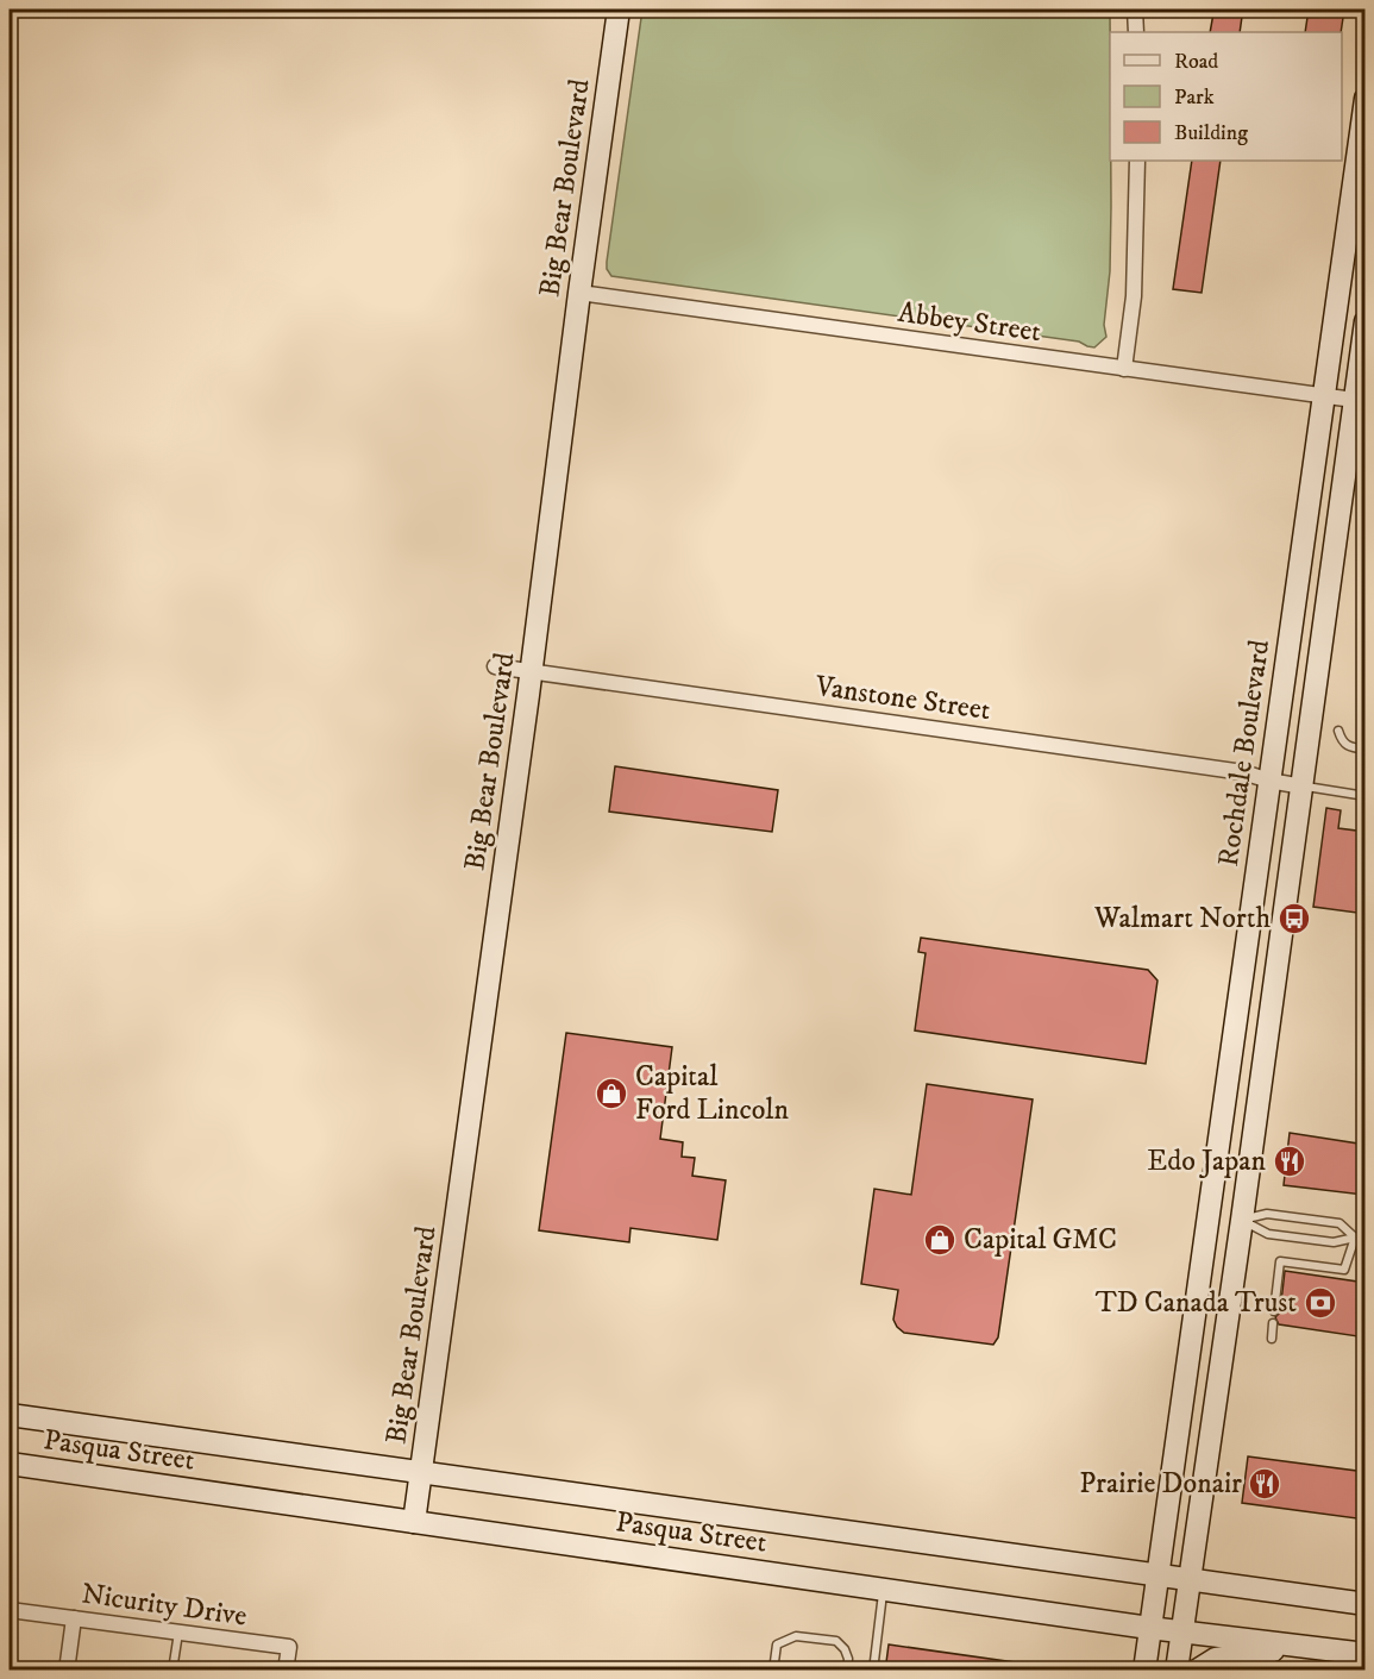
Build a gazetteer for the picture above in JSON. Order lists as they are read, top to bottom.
{
  "streets": {
    "street": [
      "Big Bear Boulevard",
      "Abbey Street",
      "Vanstone Street",
      "Rochdale Boulevard",
      "Pasqua Street",
      "Nicurity Drive"
    ]
  },
  "crossings": [
    ["Big Bear Boulevard", "Abbey Street"],
    ["Big Bear Boulevard", "Vanstone Street"],
    ["Big Bear Boulevard", "Pasqua Street"],
    ["Abbey Street", "Rochdale Boulevard"],
    ["Vanstone Street", "Rochdale Boulevard"],
    ["Rochdale Boulevard", "Pasqua Street"]
  ],
  "places": {
    "bus stop": ["Walmart North"],
    "shop": ["Capital Ford Lincoln", "Capital GMC"],
    "restaurant": ["Edo Japan", "Prairie Donair"],
    "bank": ["TD Canada Trust"]
  },
  "legend": ["Road", "Park", "Building"]
}
